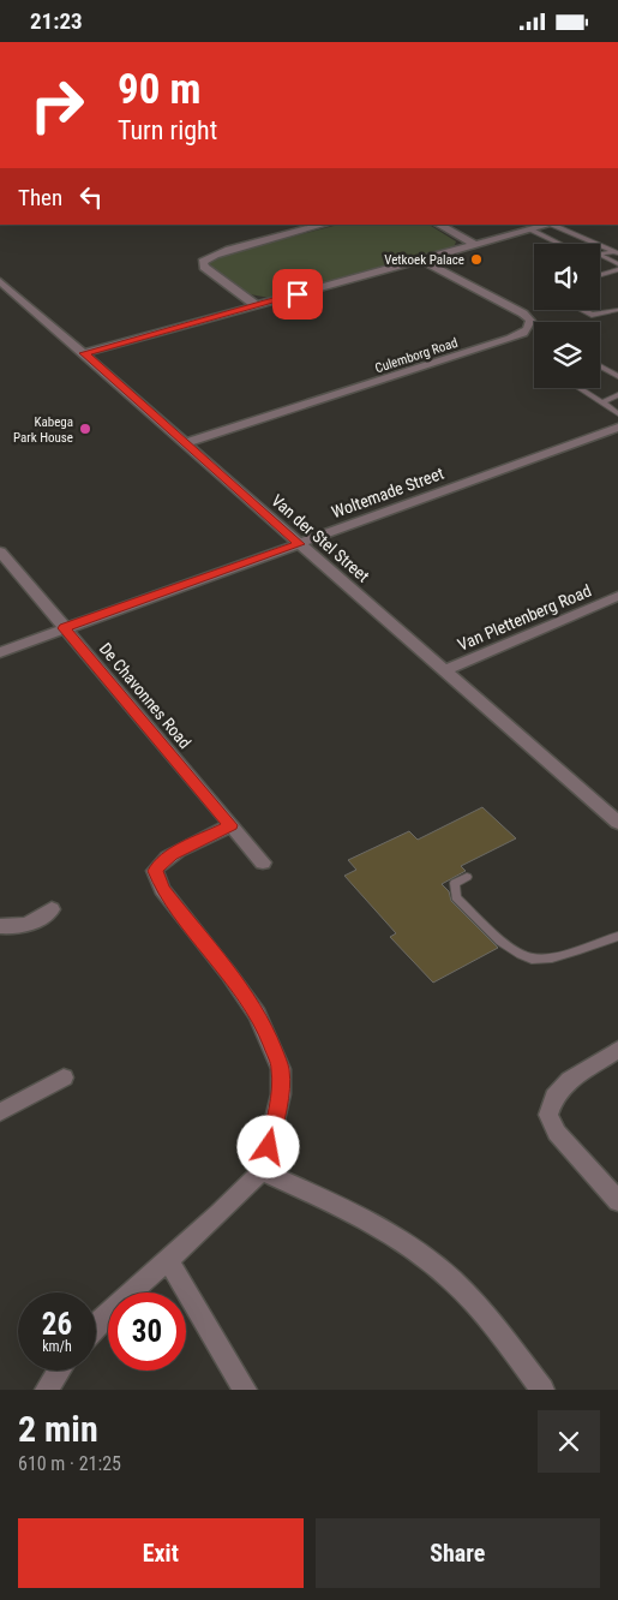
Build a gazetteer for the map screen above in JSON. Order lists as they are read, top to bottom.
{
  "streets": {
    "street": [
      "Culemborg Road",
      "Woltemade Street",
      "Van der Stel Street",
      "Van Plettenberg Road",
      "De Chavonnes Road"
    ]
  },
  "crossings": [
    ["Culemborg Road", "Van der Stel Street"],
    ["Woltemade Street", "Van der Stel Street"],
    ["Woltemade Street", "De Chavonnes Road"],
    ["Van der Stel Street", "Van Plettenberg Road"]
  ],
  "places": ["Vetkoek Palace", "Kabega Park House"],
  "page": {
    "status": "21:23",
    "turn": ["90 m", "Turn right"],
    "then": "Then",
    "speed": "26 km/h",
    "limit": "30",
    "heading": ["2 min", "610 m · 21:25"],
    "buttons": ["Exit", "Share"]
  }
}
